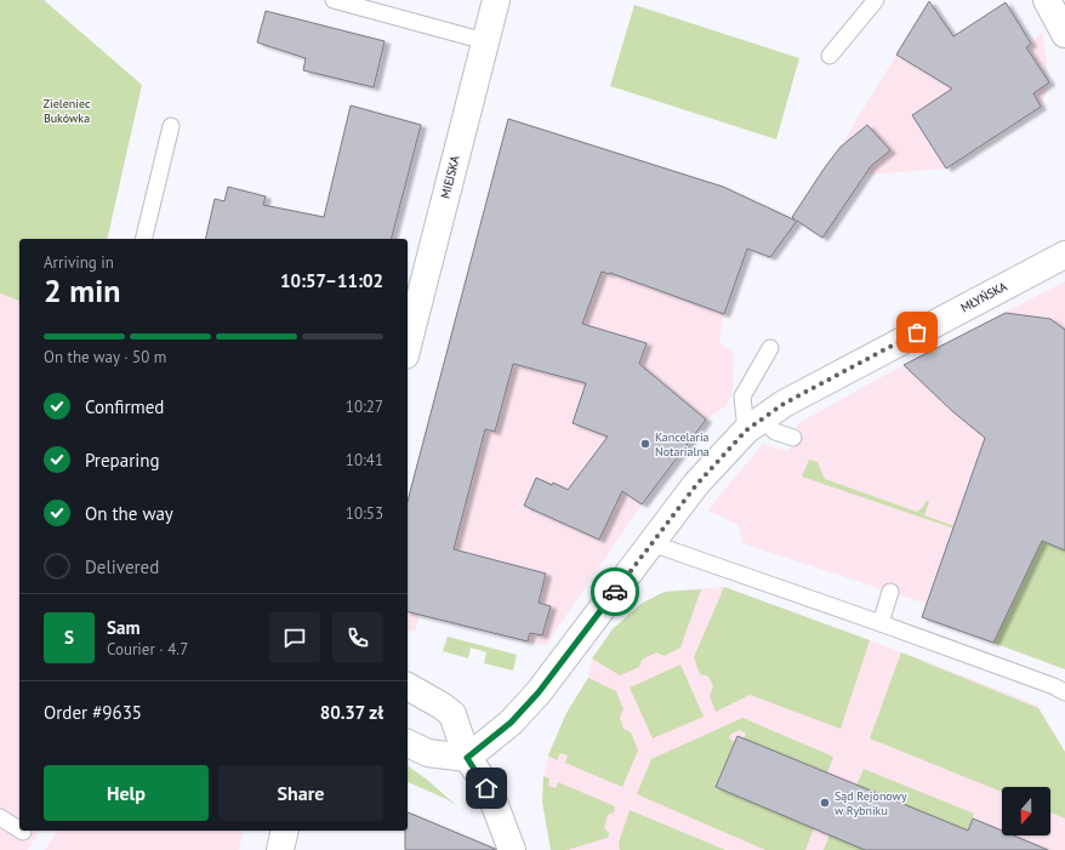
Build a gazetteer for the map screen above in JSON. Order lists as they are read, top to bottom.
{
  "streets": {
    "street": ["MIEJSKA", "MŁYŃSKA"]
  },
  "parks": ["Zieleniec Bukówka"],
  "places": ["Kancelaria Notarialna", "Sąd Rejonowy w Rybniku"],
  "north": "bottom",
  "page": {
    "heading": ["2 min", "Arriving in", "10:57–11:02"],
    "panel": [
      "Sam",
      "Courier · 4.7",
      "Order #9635",
      "80.37 zł"
    ],
    "bar": "On the way · 50 m",
    "list": [
      ["Confirmed", "10:27"],
      ["Preparing", "10:41"],
      ["On the way", "10:53"],
      "Delivered"
    ],
    "round": "S",
    "buttons": ["Help", "Share"]
  }
}
